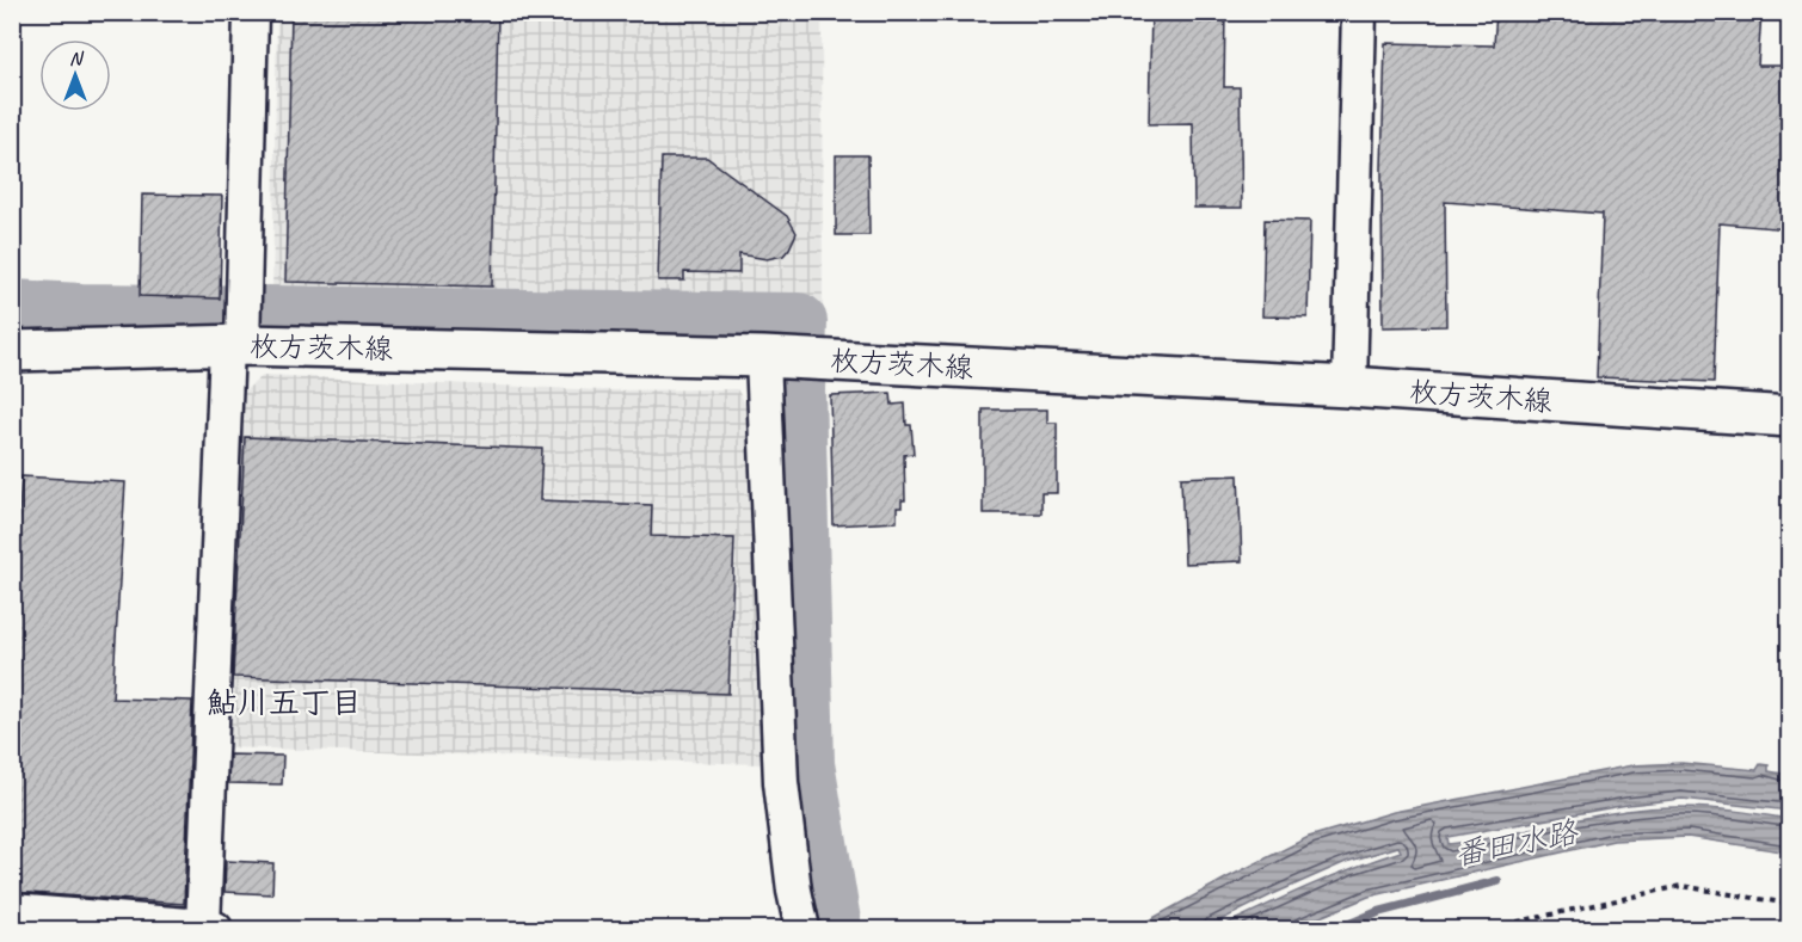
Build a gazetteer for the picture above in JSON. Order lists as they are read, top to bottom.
{
  "streets": {
    "main road": ["枚方茨木線"]
  },
  "districts": ["鮎川五丁目"],
  "water": ["番田水路"],
  "north": "top"
}
